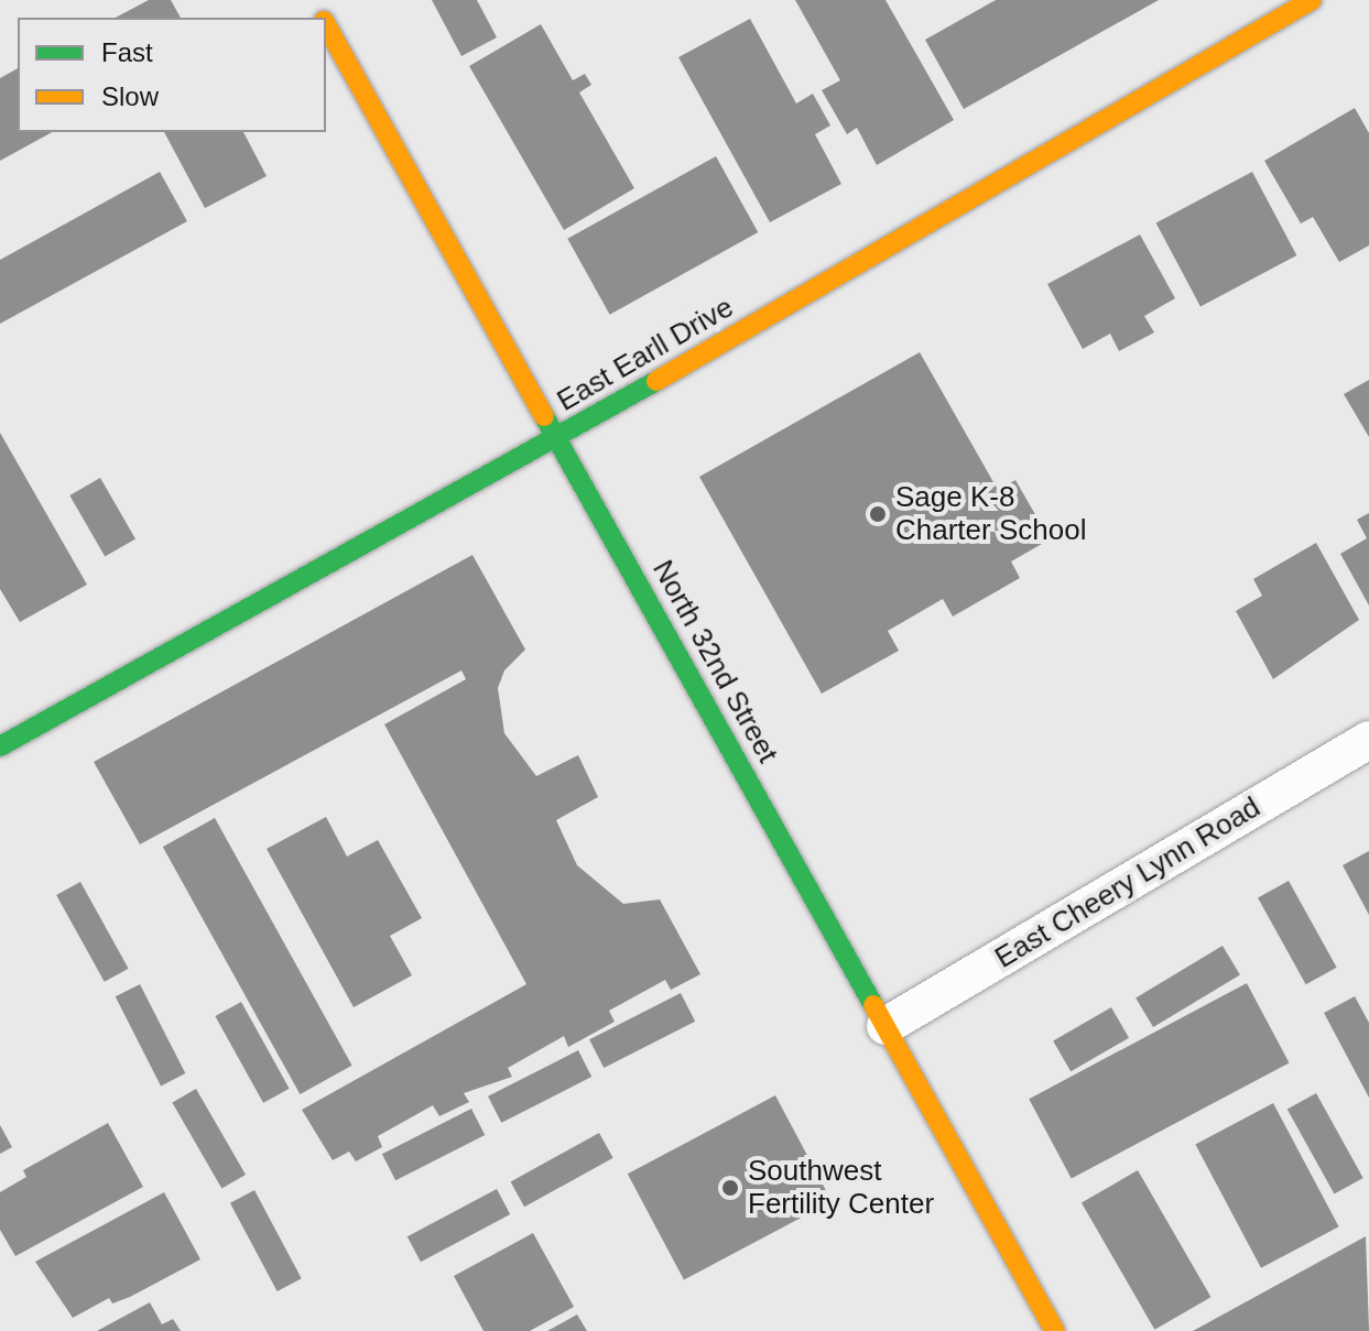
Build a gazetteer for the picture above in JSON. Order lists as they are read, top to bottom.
{
  "streets": {
    "main road": ["East Earll Drive", "North 32nd Street"],
    "street": ["East Cheery Lynn Road"]
  },
  "crossings": [
    ["East Earll Drive", "North 32nd Street"],
    ["North 32nd Street", "East Cheery Lynn Road"]
  ],
  "places": ["Sage K-8 Charter School", "Southwest Fertility Center"],
  "legend": ["Fast", "Slow"]
}
